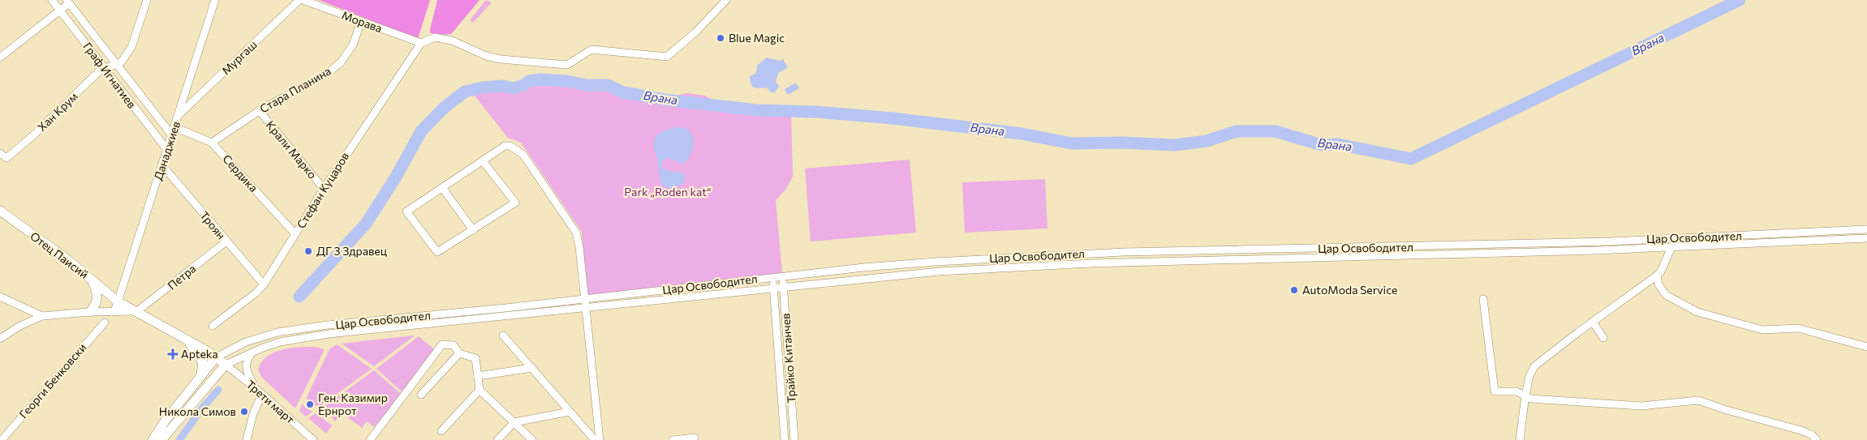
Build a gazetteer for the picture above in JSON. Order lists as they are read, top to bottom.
{
  "streets": {
    "main road": ["Отец Паисий"],
    "street": [
      "Морава",
      "Мургаш",
      "Граф Игнатиев",
      "Стара Планина",
      "Хан Крум",
      "Крали Марко",
      "Данаджиев",
      "Сердика",
      "Стефан Куцаров",
      "Троян",
      "Цар Освободител",
      "Петра",
      "Трайко Китанчев",
      "Георги Бенковски",
      "Трети март"
    ]
  },
  "crossings": [
    ["Морава", "Стара Планина"],
    ["Морава", "Стефан Куцаров"],
    ["Мургаш", "Данаджиев"],
    ["Граф Игнатиев", "Хан Крум"],
    ["Граф Игнатиев", "Данаджиев"],
    ["Стара Планина", "Крали Марко"],
    ["Стара Планина", "Сердика"],
    ["Крали Марко", "Стефан Куцаров"],
    ["Данаджиев", "Сердика"],
    ["Данаджиев", "Троян"],
    ["Данаджиев", "Отец Паисий"],
    ["Сердика", "Стефан Куцаров"],
    ["Стефан Куцаров", "Троян"],
    ["Троян", "Петра"],
    ["Цар Освободител", "Отец Паисий"],
    ["Цар Освободител", "Трайко Китанчев"],
    ["Цар Освободител", "Трети март"],
    ["Отец Паисий", "Петра"],
    ["Отец Паисий", "Трети март"]
  ],
  "water": ["Врана"],
  "parks": ["Park „Roden kat“"],
  "places": {
    "other": [
      "Blue Magic",
      "ДГ 3 Здравец",
      "AutoModa Service",
      "Ген. Казимир Ернрот",
      "Никола Симов"
    ],
    "health": ["Apteka"]
  }
}
